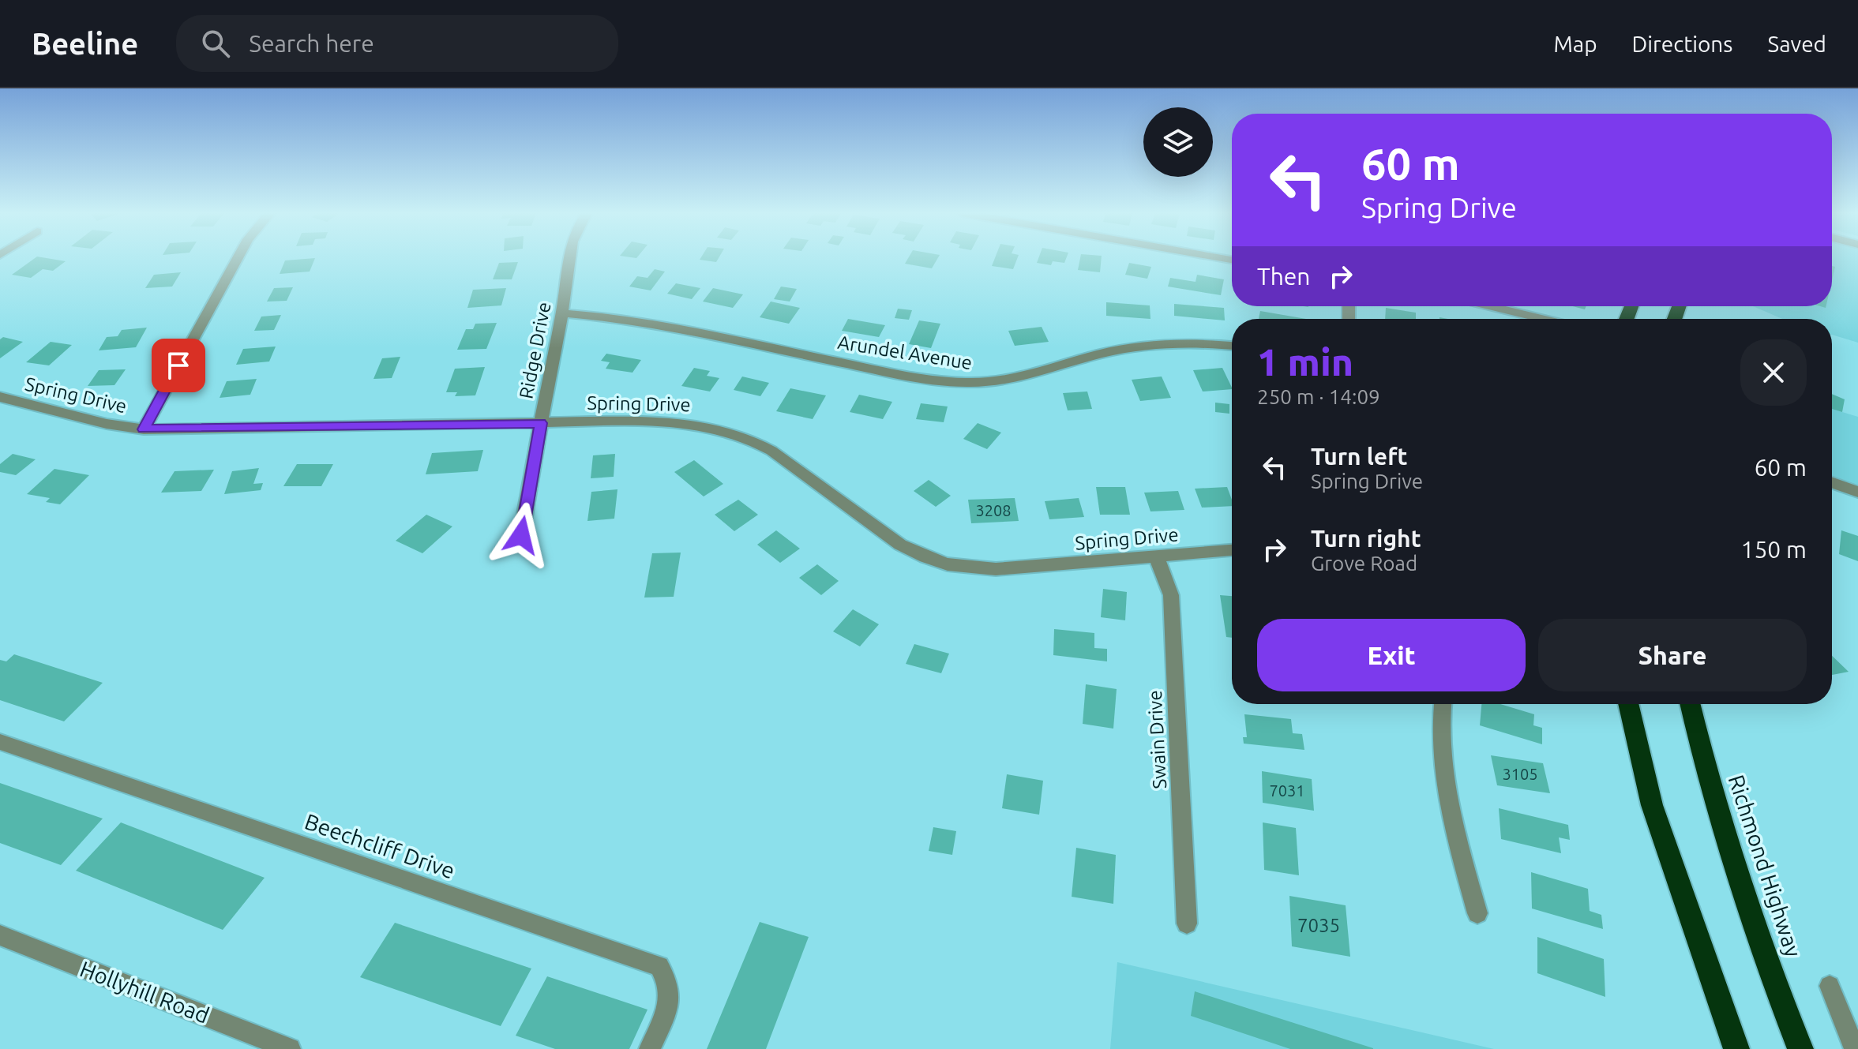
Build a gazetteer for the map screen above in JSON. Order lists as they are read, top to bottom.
{
  "streets": {
    "highway": ["Richmond Highway"],
    "street": [
      "Ridge Drive",
      "Arundel Avenue",
      "Spring Drive",
      "Swain Drive",
      "Beechcliff Drive",
      "Hollyhill Road"
    ]
  },
  "crossings": [
    ["Ridge Drive", "Arundel Avenue"],
    ["Ridge Drive", "Spring Drive"],
    ["Spring Drive", "Swain Drive"]
  ],
  "house_numbers": [
    "3208",
    "3105",
    "7031",
    "7035"
  ],
  "page": {
    "header": "Beeline",
    "search": "Search here",
    "nav": ["Map", "Directions", "Saved"],
    "turn": ["60 m", "Spring Drive"],
    "then": "Then",
    "heading": ["1 min", "250 m · 14:09"],
    "list": [
      {
        "name": "Turn left",
        "note": "Spring Drive",
        "value": "60 m"
      },
      {
        "name": "Turn right",
        "note": "Grove Road",
        "value": "150 m"
      }
    ],
    "buttons": ["Exit", "Share"]
  }
}
